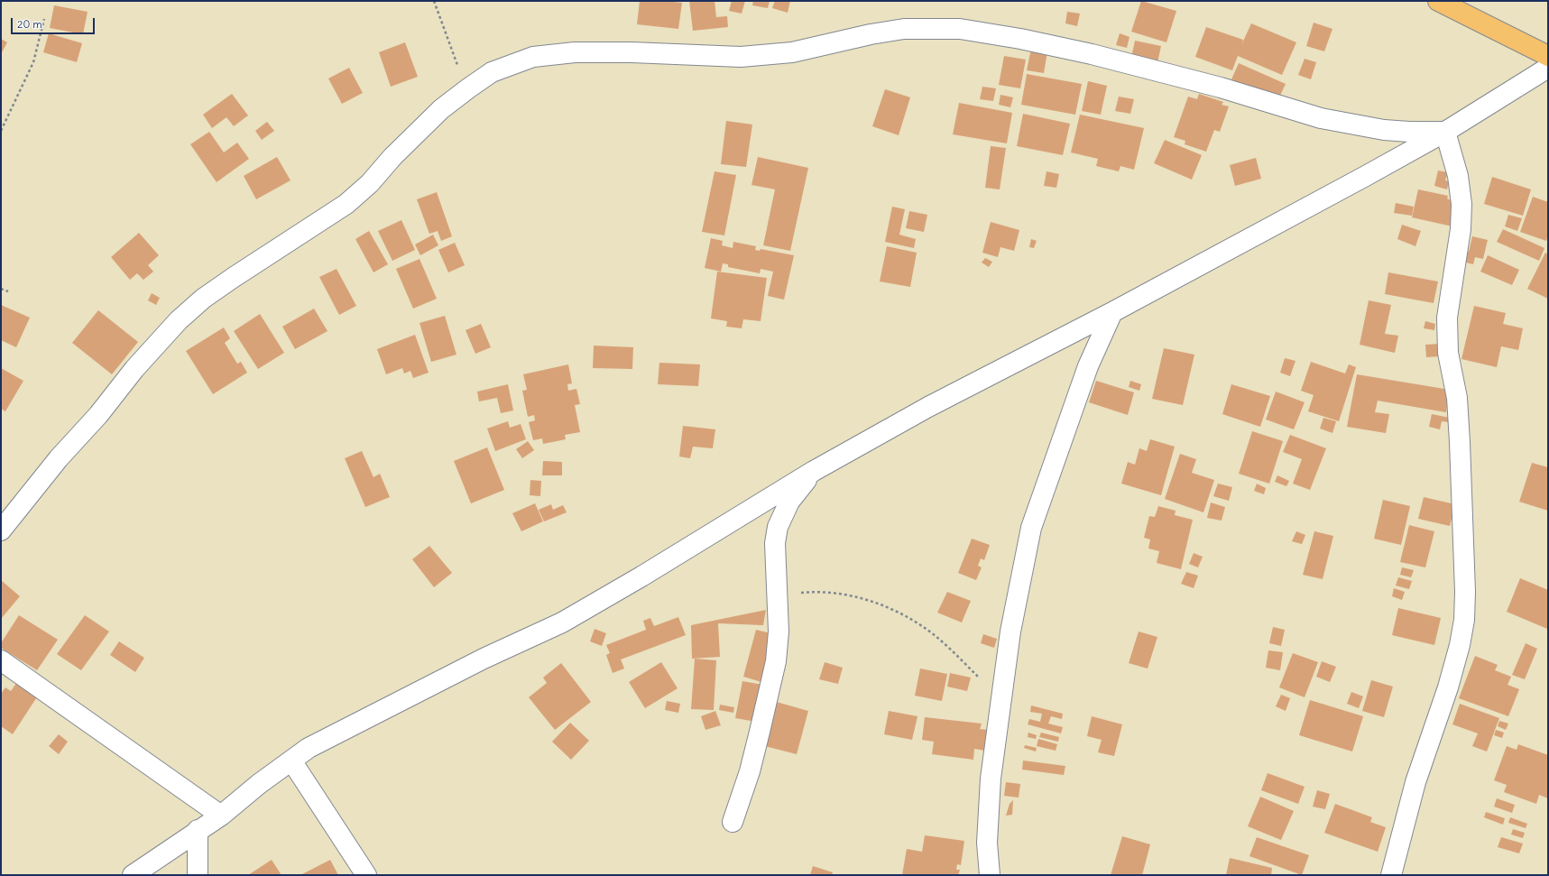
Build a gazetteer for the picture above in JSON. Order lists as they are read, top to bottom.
{
  "scale_bar": "20 m"
}
